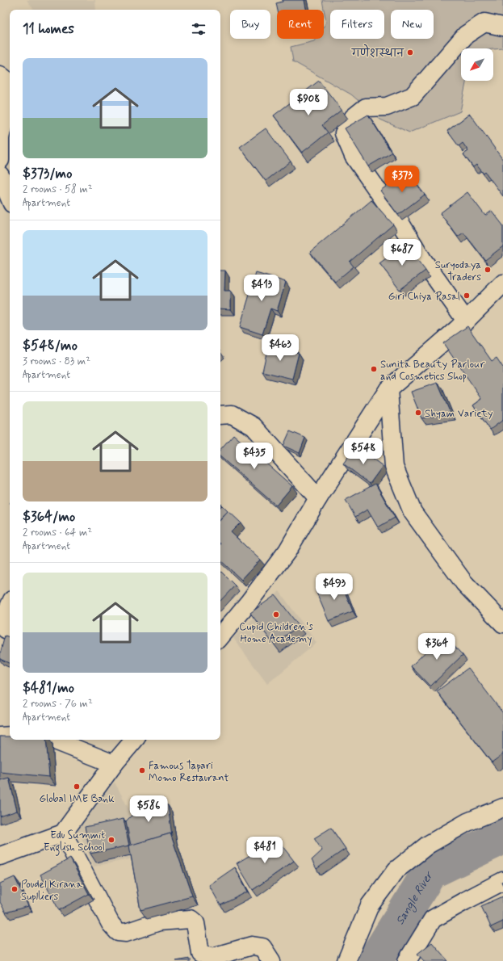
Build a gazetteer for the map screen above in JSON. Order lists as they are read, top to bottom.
{
  "water": ["Sangle River"],
  "places": [
    "गणेशस्थान",
    "Suryodaya Traders",
    "Giri Chiya Pasal",
    "Sunita Beauty Parlour and Cosmetics Shop",
    "Shyam Variety",
    "Cupid Children's Home Academy",
    "Famous Tapari Momo Restaurant",
    "Global IME Bank",
    "Edu Summit English School",
    "Poudel Kirana Suplliers"
  ],
  "north": "bottom left",
  "page": {
    "chip": [
      "Buy",
      "Rent",
      "Filters",
      "New"
    ],
    "heading": "11 homes",
    "list": [
      {
        "name": "$373/mo",
        "note": "2 rooms · 58 m² · Apartment"
      },
      {
        "name": "$548/mo",
        "note": "3 rooms · 83 m² · Apartment"
      },
      {
        "name": "$364/mo",
        "note": "2 rooms · 64 m² · Apartment"
      },
      {
        "name": "$481/mo",
        "note": "2 rooms · 76 m² · Apartment"
      }
    ],
    "price": [
      "$908",
      "$373",
      "$687",
      "$413",
      "$463",
      "$548",
      "$435",
      "$493",
      "$364",
      "$586",
      "$481"
    ]
  }
}
